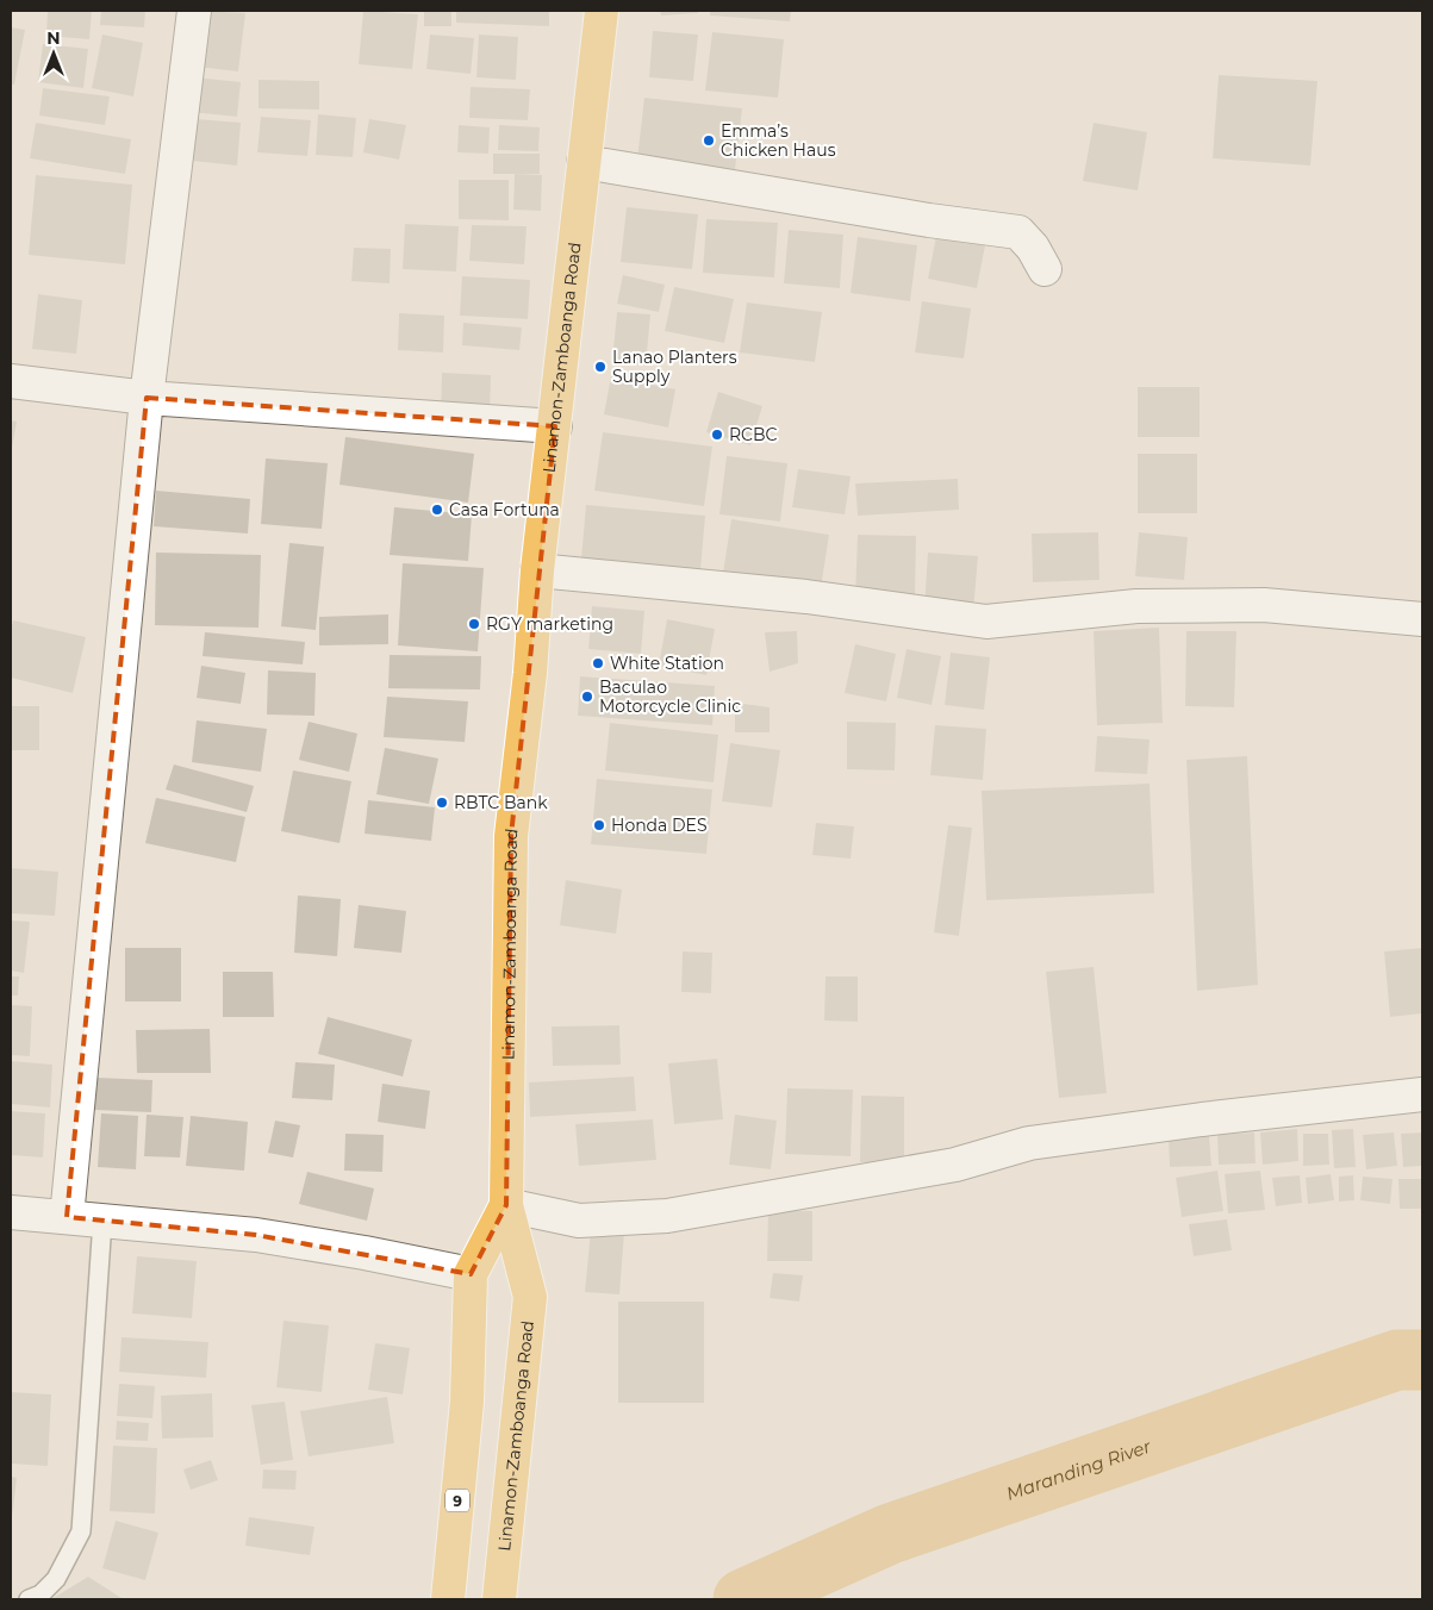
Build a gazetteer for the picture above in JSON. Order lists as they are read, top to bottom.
{
  "streets": {
    "highway": ["Linamon-Zamboanga Road", "9"]
  },
  "water": ["Maranding River"],
  "places": [
    "Emma’s Chicken Haus",
    "Lanao Planters Supply",
    "RCBC",
    "Casa Fortuna",
    "RGY marketing",
    "White Station",
    "Baculao Motorcycle Clinic",
    "RBTC Bank",
    "Honda DES"
  ],
  "north": "top"
}
